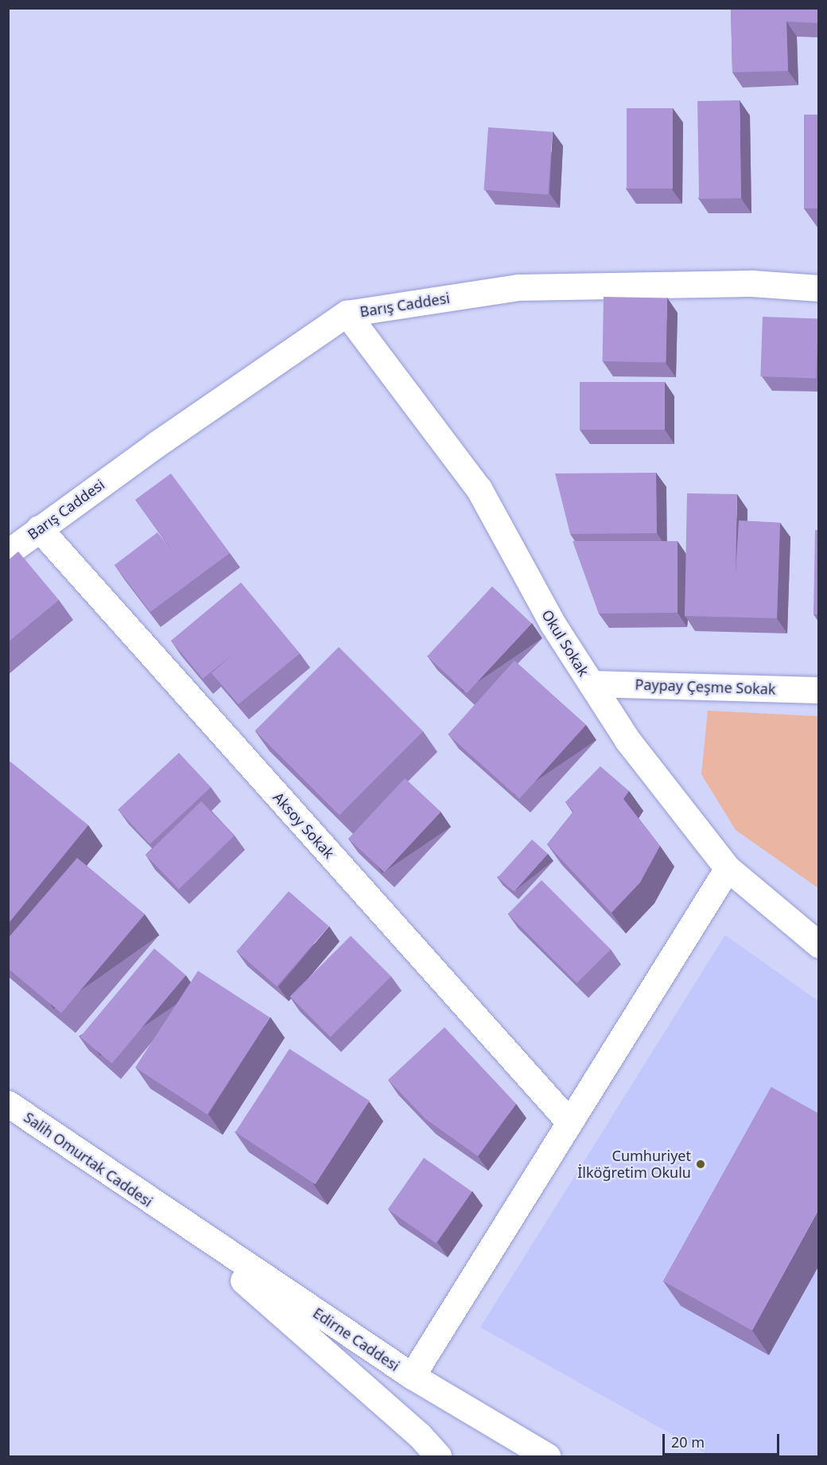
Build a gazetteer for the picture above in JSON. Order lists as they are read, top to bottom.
{
  "streets": {
    "street": [
      "Barış Caddesi",
      "Okul Sokak",
      "Paypay Çeşme Sokak",
      "Aksoy Sokak",
      "Salih Omurtak Caddesi",
      "Edirne Caddesi"
    ]
  },
  "crossings": [
    ["Barış Caddesi", "Okul Sokak"],
    ["Barış Caddesi", "Aksoy Sokak"],
    ["Okul Sokak", "Paypay Çeşme Sokak"],
    ["Salih Omurtak Caddesi", "Edirne Caddesi"]
  ],
  "places": ["Cumhuriyet İlköğretim Okulu"],
  "scale_bar": "20 m"
}
